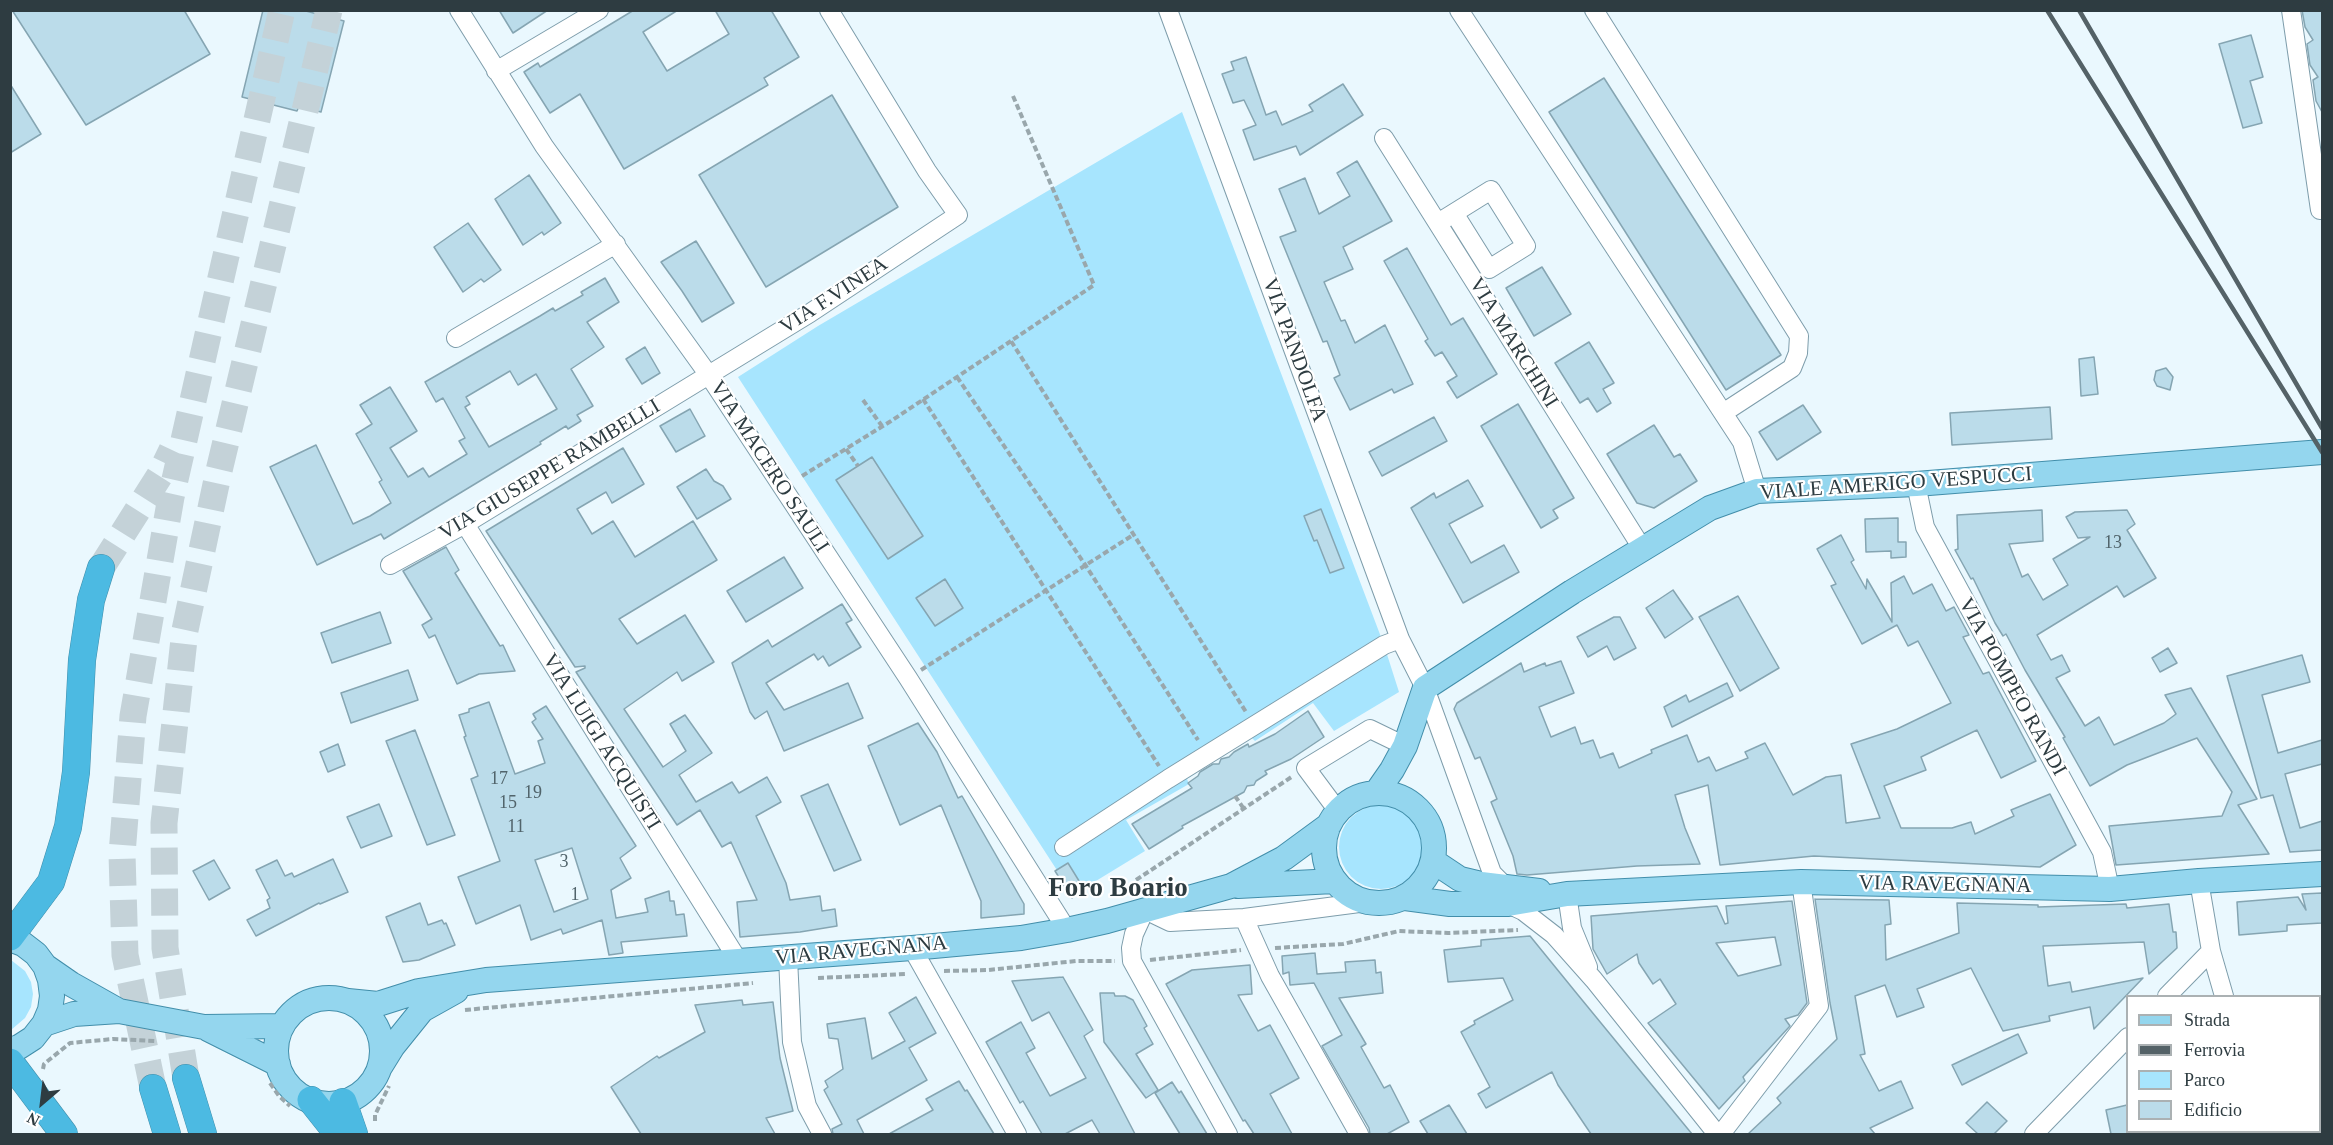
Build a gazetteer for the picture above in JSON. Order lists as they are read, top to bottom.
{
  "streets": {
    "main road": ["VIALE AMERIGO VESPUCCI", "VIA RAVEGNANA"],
    "street": [
      "VIA F.VINEA",
      "VIA MARCHINI",
      "VIA PANDOLFA",
      "VIA MACERO SAULI",
      "VIA GIUSEPPE RAMBELLI",
      "VIA POMPEO RANDI",
      "VIA LUIGI ACQUISTI"
    ]
  },
  "crossings": [
    ["VIA F.VINEA", "VIA MACERO SAULI"],
    ["VIA F.VINEA", "VIA GIUSEPPE RAMBELLI"],
    ["VIA MARCHINI", "VIALE AMERIGO VESPUCCI"],
    ["VIA PANDOLFA", "VIALE AMERIGO VESPUCCI"],
    ["VIA PANDOLFA", "VIA RAVEGNANA"],
    ["VIA MACERO SAULI", "VIA GIUSEPPE RAMBELLI"],
    ["VIA MACERO SAULI", "VIA RAVEGNANA"],
    ["VIA GIUSEPPE RAMBELLI", "VIA LUIGI ACQUISTI"],
    ["VIALE AMERIGO VESPUCCI", "VIA POMPEO RANDI"],
    ["VIA POMPEO RANDI", "VIA RAVEGNANA"],
    ["VIA LUIGI ACQUISTI", "VIA RAVEGNANA"]
  ],
  "districts": ["Foro Boario"],
  "house_numbers": [
    "13",
    "17",
    "19",
    "15",
    "11",
    "3",
    "1"
  ],
  "legend": [
    "Strada",
    "Ferrovia",
    "Parco",
    "Edificio"
  ],
  "north": "bottom left"
}
